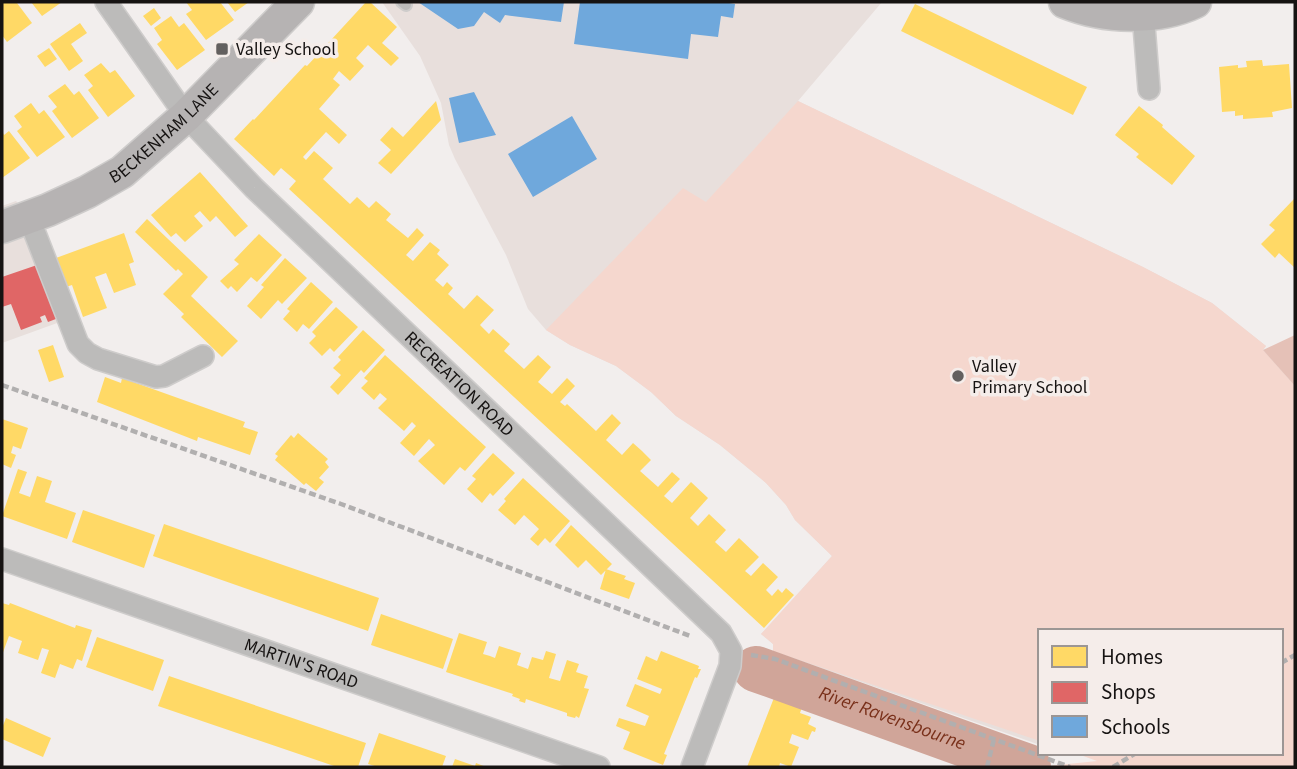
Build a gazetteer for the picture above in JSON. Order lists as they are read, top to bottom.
{
  "streets": {
    "main road": ["BECKENHAM LANE"],
    "street": ["RECREATION ROAD", "MARTIN'S ROAD"]
  },
  "crossings": [
    ["BECKENHAM LANE", "RECREATION ROAD"]
  ],
  "water": ["River Ravensbourne"],
  "places": {
    "transit": ["Valley School"],
    "other": ["Valley Primary School"]
  },
  "legend": ["Homes", "Shops", "Schools"]
}
